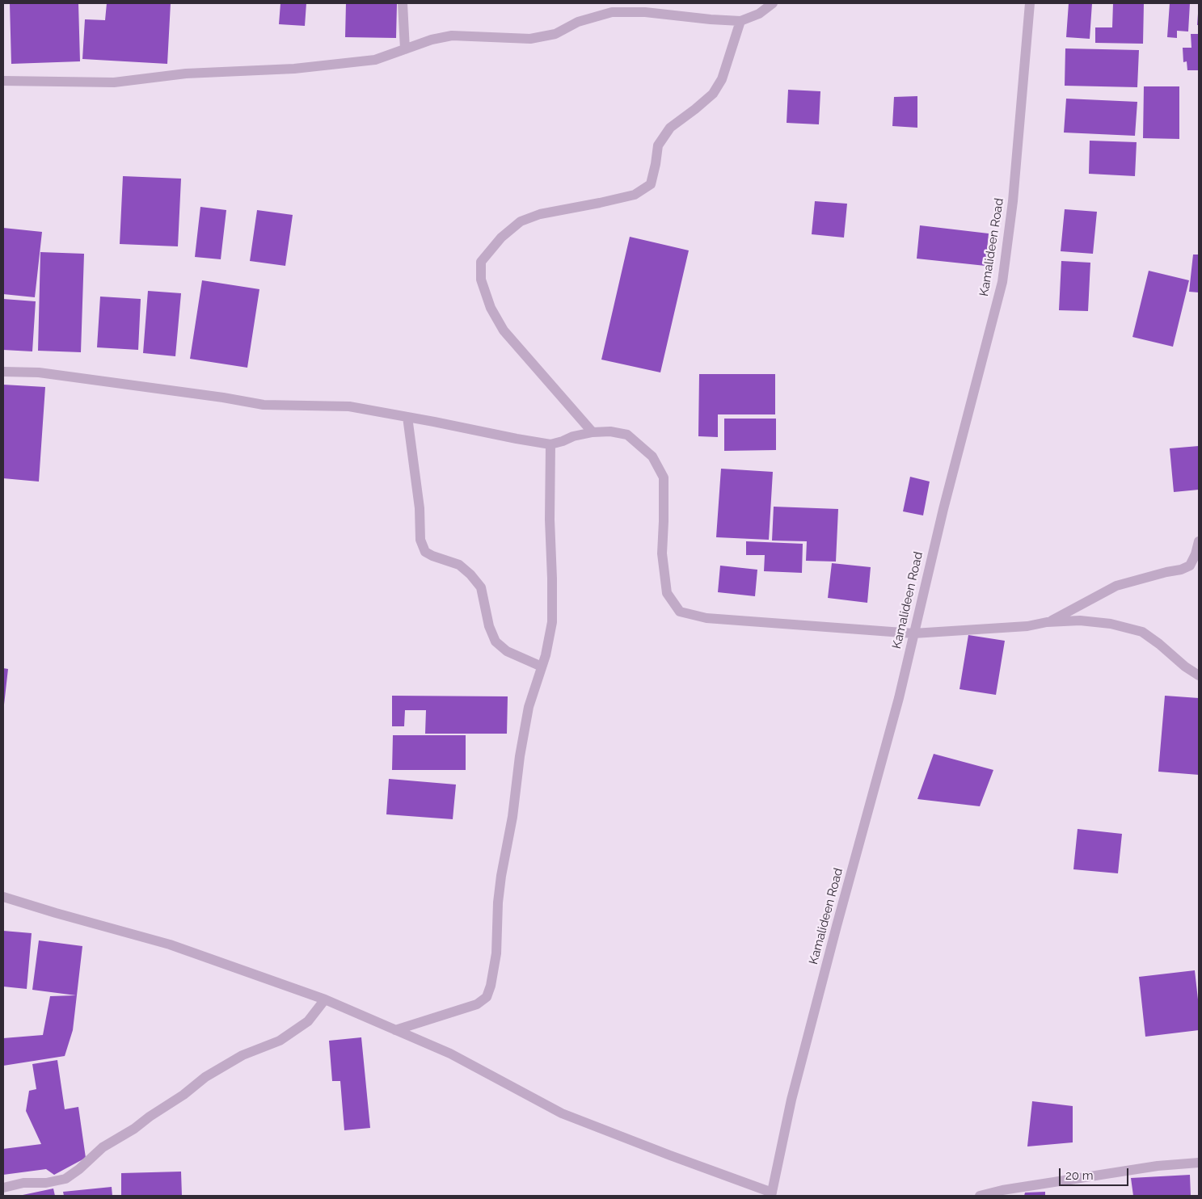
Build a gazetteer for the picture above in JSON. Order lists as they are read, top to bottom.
{
  "streets": {
    "street": ["Kamalideen Road"]
  },
  "scale_bar": "20 m"
}
